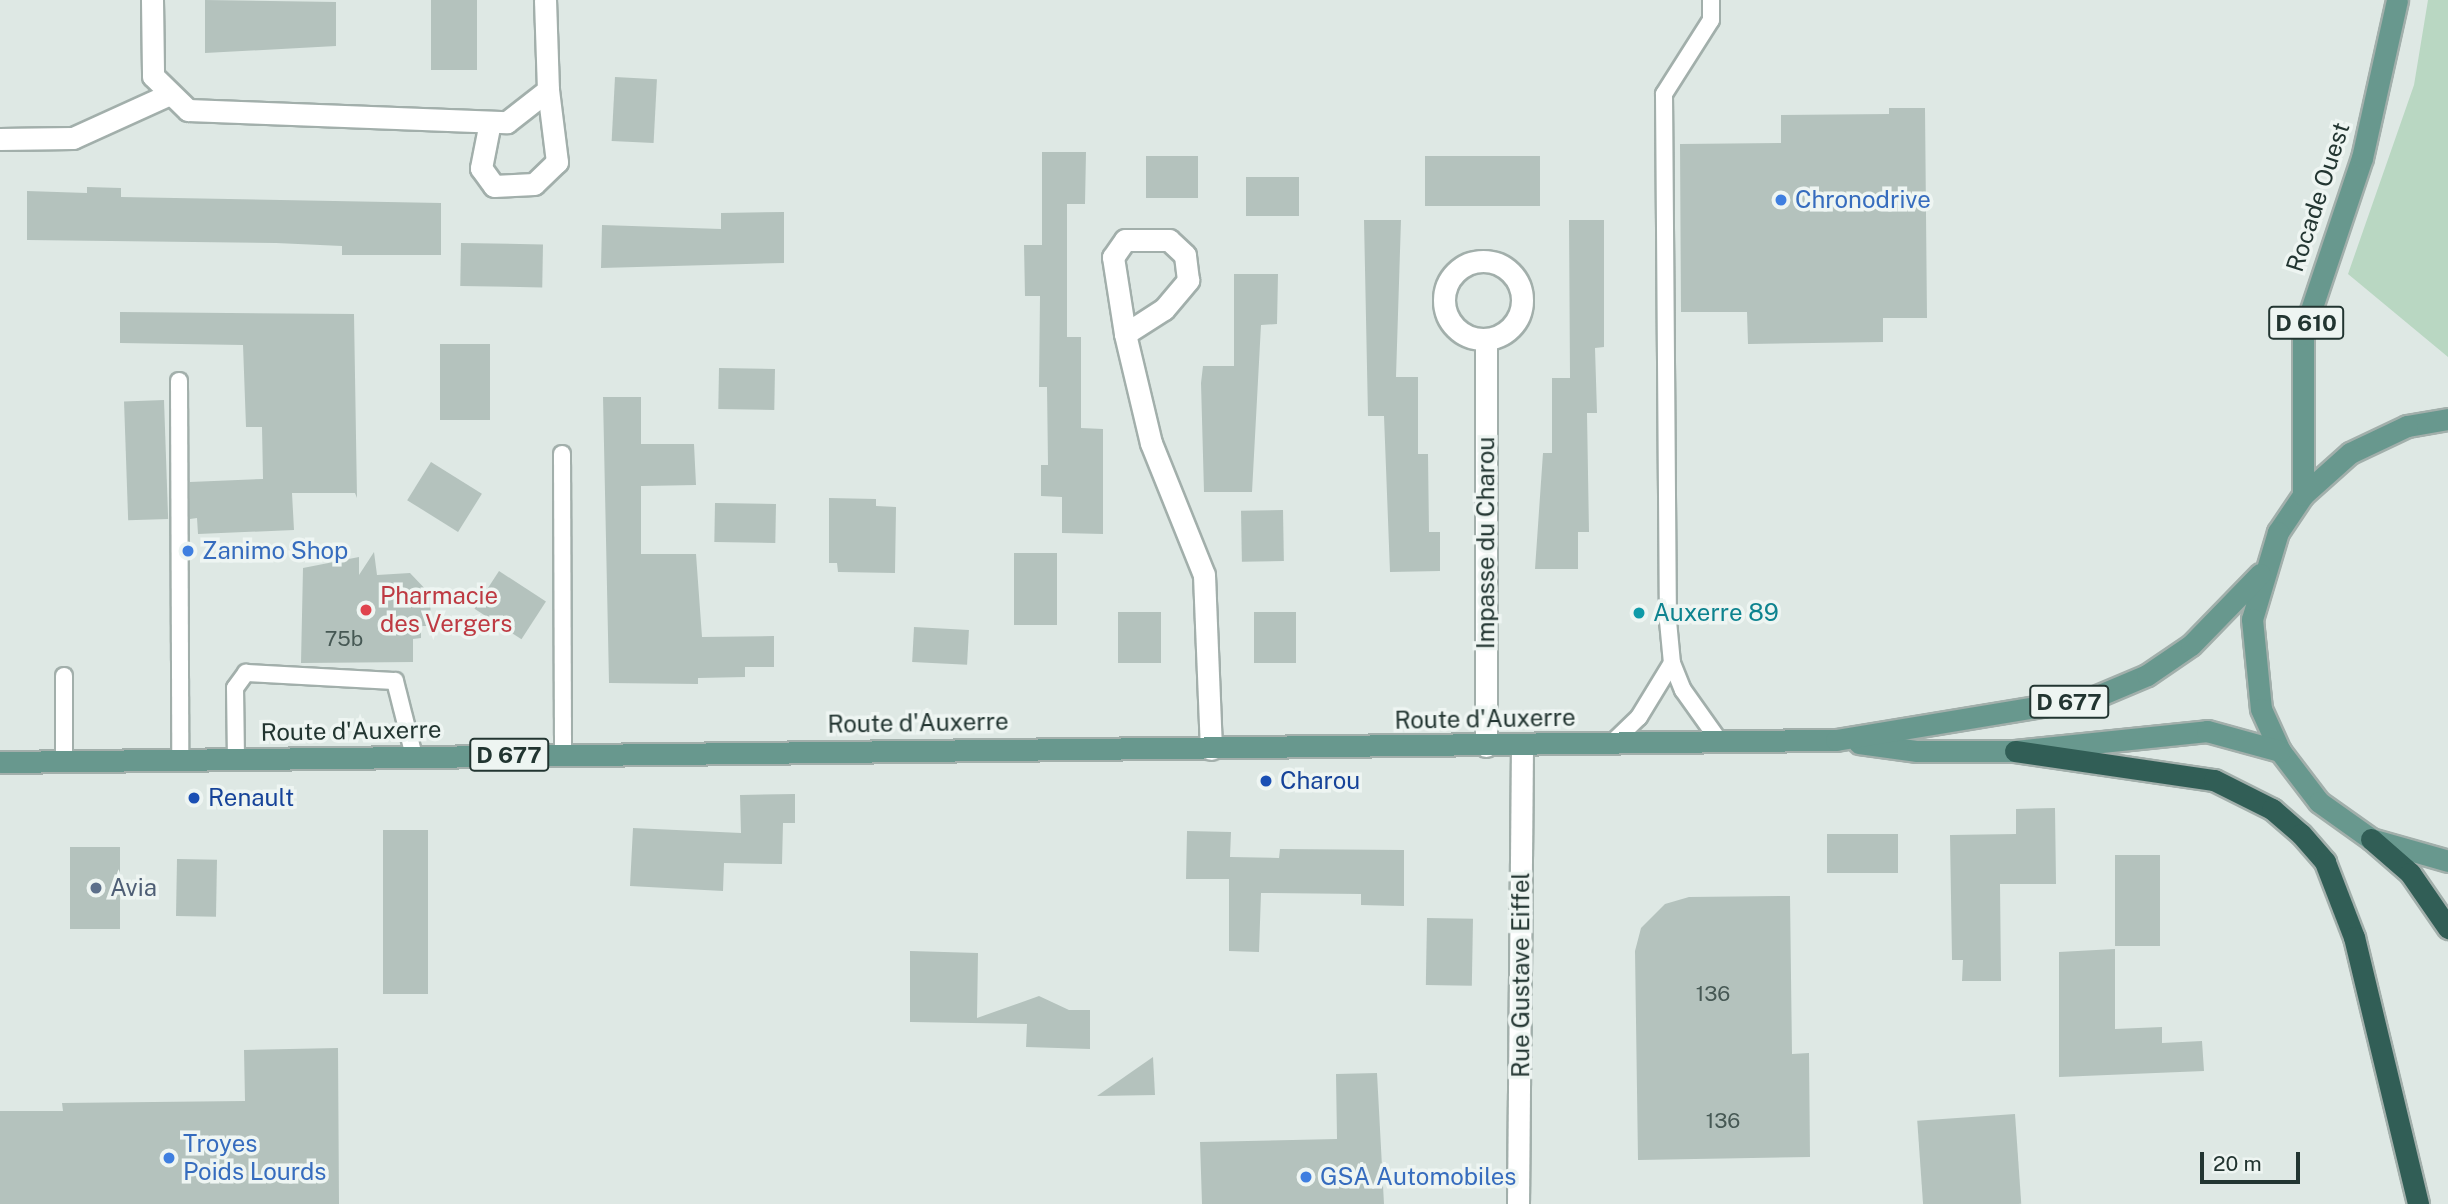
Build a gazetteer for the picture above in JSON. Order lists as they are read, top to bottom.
{
  "streets": {
    "main road": [
      "Rocade Ouest",
      "D 610",
      "D 677",
      "Route d'Auxerre"
    ],
    "street": ["Impasse du Charou", "Rue Gustave Eiffel"]
  },
  "crossings": [
    ["Impasse du Charou", "Route d'Auxerre"],
    ["Route d'Auxerre", "Rue Gustave Eiffel"]
  ],
  "places": [
    "Chronodrive",
    "Zanimo Shop",
    "Pharmacie des Vergers",
    "Auxerre 89",
    "Charou",
    "Renault",
    "Avia",
    "Troyes Poids Lourds",
    "GSA Automobiles"
  ],
  "house_numbers": ["75b", "136", "136"],
  "scale_bar": "20 m"
}
